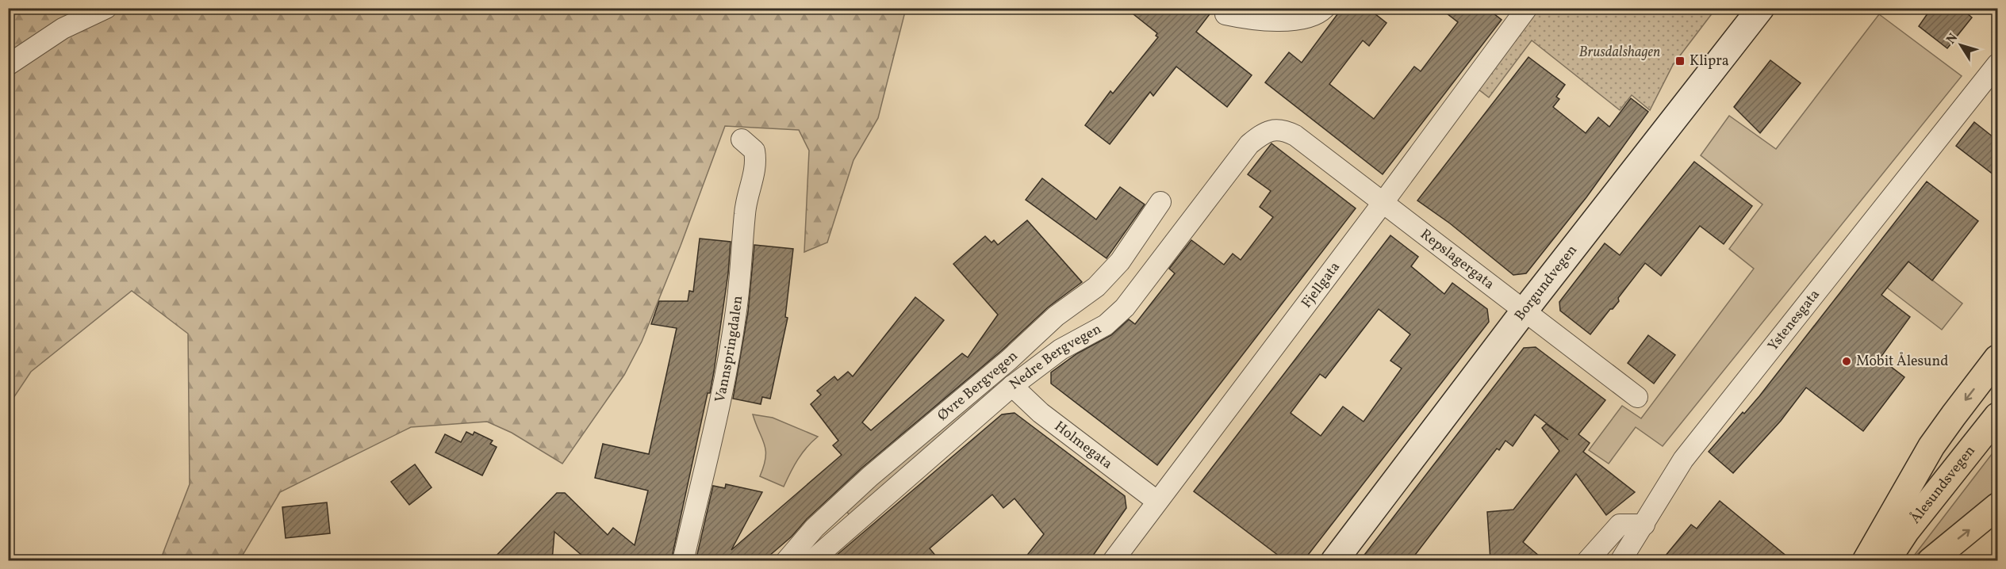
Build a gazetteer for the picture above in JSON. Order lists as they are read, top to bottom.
{
  "streets": {
    "highway": ["Ålesundsvegen"],
    "main road": ["Borgundvegen"],
    "street": [
      "Repslagergata",
      "Fjellgata",
      "Ystenesgata",
      "Vannspringdalen",
      "Nedre Bergvegen",
      "Øvre Bergvegen",
      "Holmegata"
    ]
  },
  "crossings": [
    ["Repslagergata", "Borgundvegen"],
    ["Repslagergata", "Fjellgata"],
    ["Repslagergata", "Nedre Bergvegen"],
    ["Fjellgata", "Holmegata"],
    ["Nedre Bergvegen", "Holmegata"]
  ],
  "parks": ["Brusdalshagen"],
  "places": {
    "transit": ["Klipra"],
    "other": ["Mobit Ålesund"]
  },
  "north": "top left"
}
